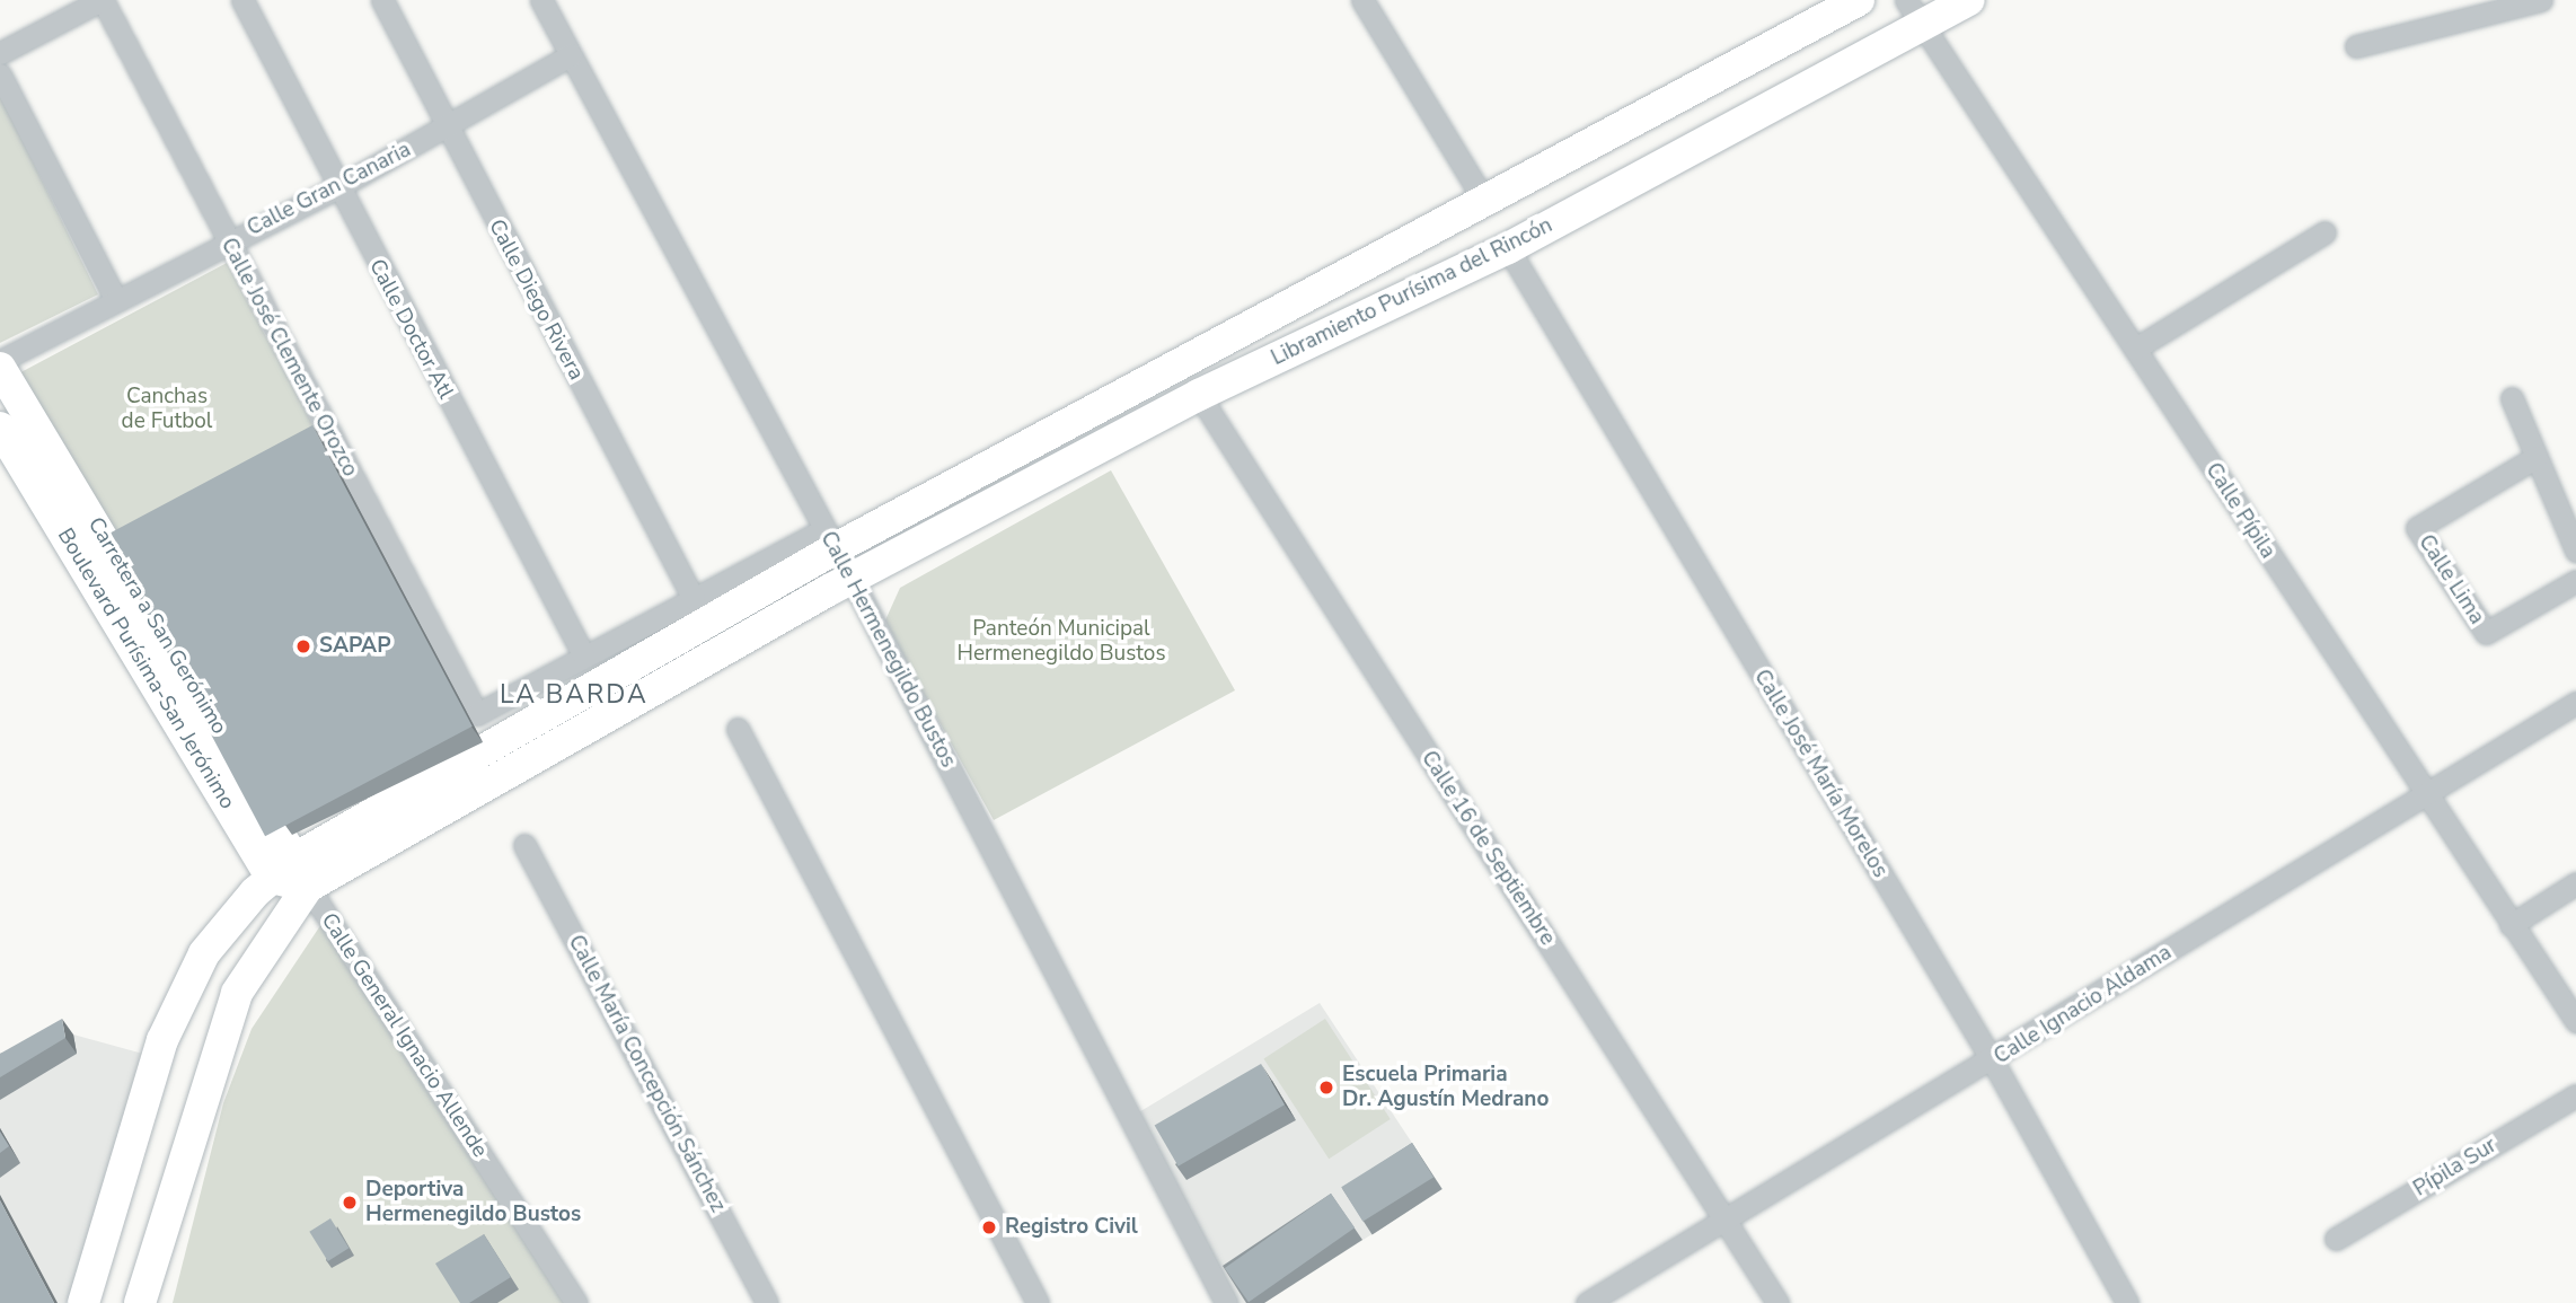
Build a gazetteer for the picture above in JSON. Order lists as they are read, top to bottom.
{
  "streets": {
    "main road": ["Libramiento Purísima del Rincón", "Carretera a San Gerónimo", "Boulevard Purísima-San Jerónimo"],
    "street": [
      "Calle Gran Canaria",
      "Calle Diego Rivera",
      "Calle Doctor Atl",
      "Calle José Clemente Orozco",
      "Calle Pípila",
      "Calle Lima",
      "Calle Hermenegildo Bustos",
      "Calle José María Morelos",
      "Calle 16 de Septiembre",
      "Calle Ignacio Aldama",
      "Calle General Ignacio Allende",
      "Calle María Concepción Sánchez",
      "Pípila Sur"
    ]
  },
  "crossings": [
    ["Calle Gran Canaria", "Calle Diego Rivera"],
    ["Calle Gran Canaria", "Calle Doctor Atl"],
    ["Calle Gran Canaria", "Calle José Clemente Orozco"],
    ["Calle Gran Canaria", "Calle Hermenegildo Bustos"],
    ["Libramiento Purísima del Rincón", "Calle Pípila"],
    ["Libramiento Purísima del Rincón", "Carretera a San Gerónimo"],
    ["Libramiento Purísima del Rincón", "Calle Hermenegildo Bustos"],
    ["Libramiento Purísima del Rincón", "Boulevard Purísima-San Jerónimo"],
    ["Libramiento Purísima del Rincón", "Calle José María Morelos"],
    ["Libramiento Purísima del Rincón", "Calle 16 de Septiembre"],
    ["Libramiento Purísima del Rincón", "Calle General Ignacio Allende"],
    ["Calle Doctor Atl", "Calle José Clemente Orozco"],
    ["Calle Pípila", "Calle Ignacio Aldama"],
    ["Carretera a San Gerónimo", "Calle General Ignacio Allende"],
    ["Calle José María Morelos", "Calle Ignacio Aldama"],
    ["Calle 16 de Septiembre", "Calle Ignacio Aldama"]
  ],
  "districts": ["LA BARDA"],
  "parks": ["Canchas de Futbol", "Panteón Municipal Hermenegildo Bustos"],
  "places": [
    "SAPAP",
    "Escuela Primaria Dr. Agustín Medrano",
    "Deportiva Hermenegildo Bustos",
    "Registro Civil"
  ]
}
